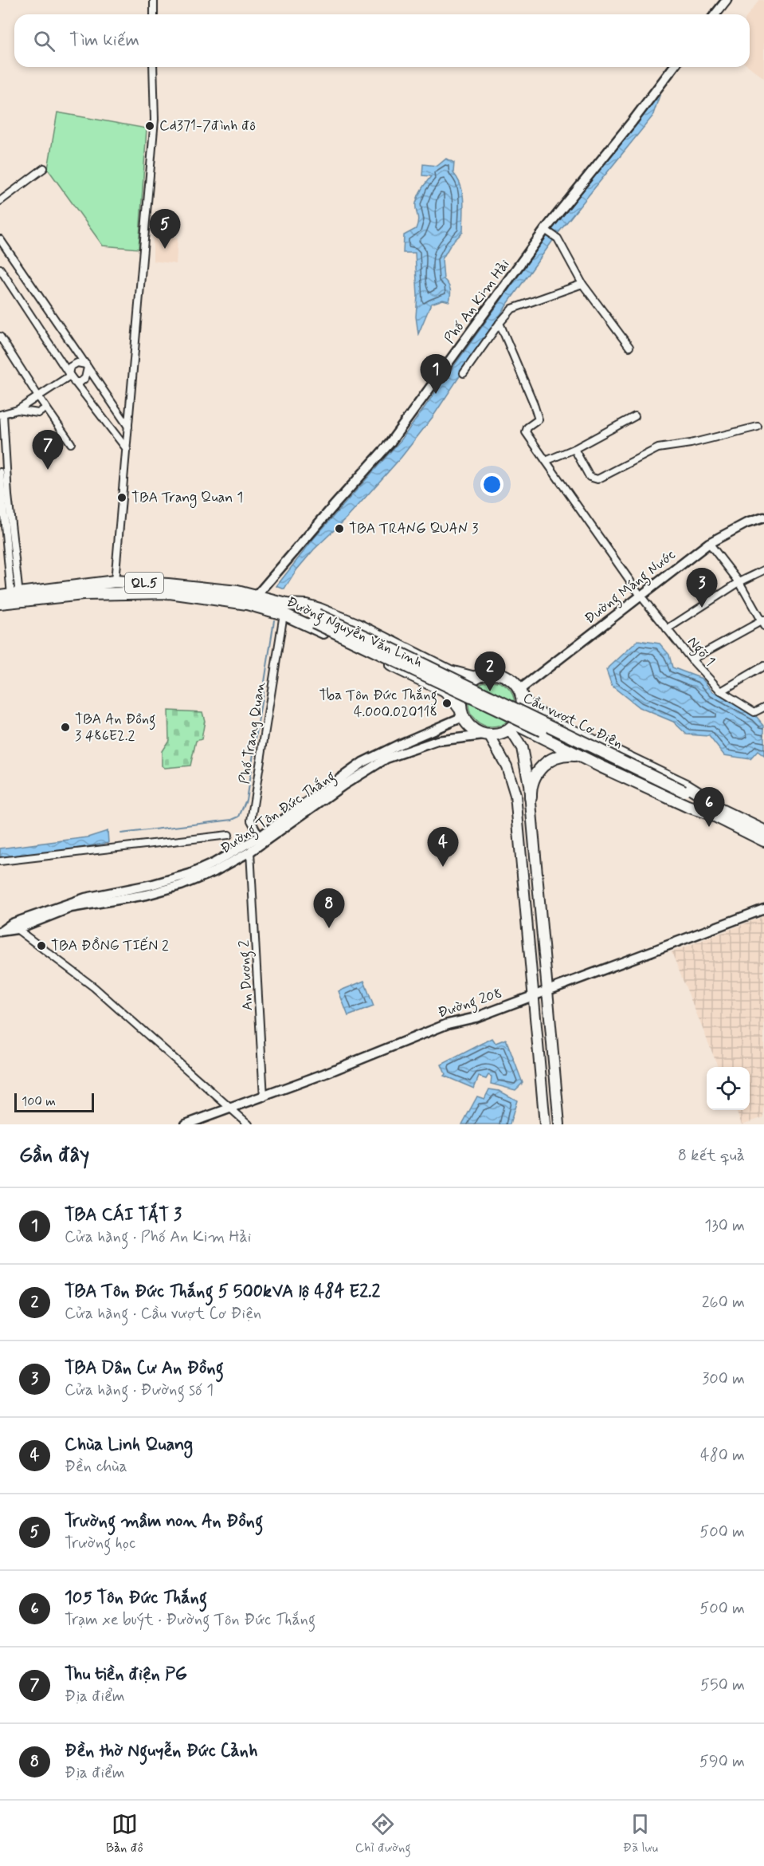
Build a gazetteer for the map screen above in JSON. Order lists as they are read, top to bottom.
{
  "streets": {
    "highway": ["QL.5", "Đường Nguyễn Văn Linh", "Cầu vượt Cơ Điện"],
    "main road": [
      "Phố An Kim Hải",
      "Đường Máng Nước",
      "Đường Tôn Đức Thắng",
      "Đường 208"
    ],
    "street": ["Ngõ 1", "Phố Trang Quan", "An Dương 2"]
  },
  "crossings": [
    ["Phố An Kim Hải", "Đường Nguyễn Văn Linh"],
    ["Đường Máng Nước", "Đường Nguyễn Văn Linh"],
    ["Đường Máng Nước", "Ngõ 1"],
    ["Đường Máng Nước", "Đường Tôn Đức Thắng"],
    ["Đường Nguyễn Văn Linh", "Cầu vượt Cơ Điện"],
    ["Đường Nguyễn Văn Linh", "Phố Trang Quan"],
    ["Đường Nguyễn Văn Linh", "Đường Tôn Đức Thắng"],
    ["Cầu vượt Cơ Điện", "Phố Trang Quan"],
    ["Phố Trang Quan", "Đường Tôn Đức Thắng"],
    ["Đường Tôn Đức Thắng", "An Dương 2"],
    ["An Dương 2", "Đường 208"]
  ],
  "places": [
    "Cd371-7đình đô",
    "TBA Trang Quan 1",
    "TBA TRANG QUAN 3",
    "Tba Tôn Đức Thắng 4.000.020118",
    "TBA An Đồng 3 486E2.2",
    "TBA ĐỒNG TIẾN 2"
  ],
  "scale_bar": "100 m",
  "page": {
    "search": "Tìm kiếm",
    "pins": [
      "5",
      "1",
      "7",
      "3",
      "2",
      "6",
      "4",
      "8"
    ],
    "scale": "100 m",
    "heading": ["Gần đây", "8 kết quả"],
    "list": [
      {
        "mark": "1",
        "name": "TBA CÁI TẮT 3",
        "note": "Cửa hàng · Phố An Kim Hải",
        "value": "130 m"
      },
      {
        "mark": "2",
        "name": "TBA Tôn Đức Thắng 5 500kVA lộ 484 E2.2",
        "note": "Cửa hàng · Cầu vượt Cơ Điện",
        "value": "260 m"
      },
      {
        "mark": "3",
        "name": "TBA Dân Cư An Đồng",
        "note": "Cửa hàng · Đường số 1",
        "value": "300 m"
      },
      {
        "mark": "4",
        "name": "Chùa Linh Quang",
        "note": "Đền chùa",
        "value": "480 m"
      },
      {
        "mark": "5",
        "name": "Trường mầm non An Đồng",
        "note": "Trường học",
        "value": "500 m"
      },
      {
        "mark": "6",
        "name": "105 Tôn Đức Thắng",
        "note": "Trạm xe buýt · Đường Tôn Đức Thắng",
        "value": "500 m"
      },
      {
        "mark": "7",
        "name": "Thu tiền điện PG",
        "note": "Địa điểm",
        "value": "550 m"
      },
      {
        "mark": "8",
        "name": "Đền thờ Nguyễn Đức Cảnh",
        "note": "Địa điểm",
        "value": "590 m"
      }
    ],
    "nav": ["Bản đồ", "Chỉ đường", "Đã lưu"]
  }
}
